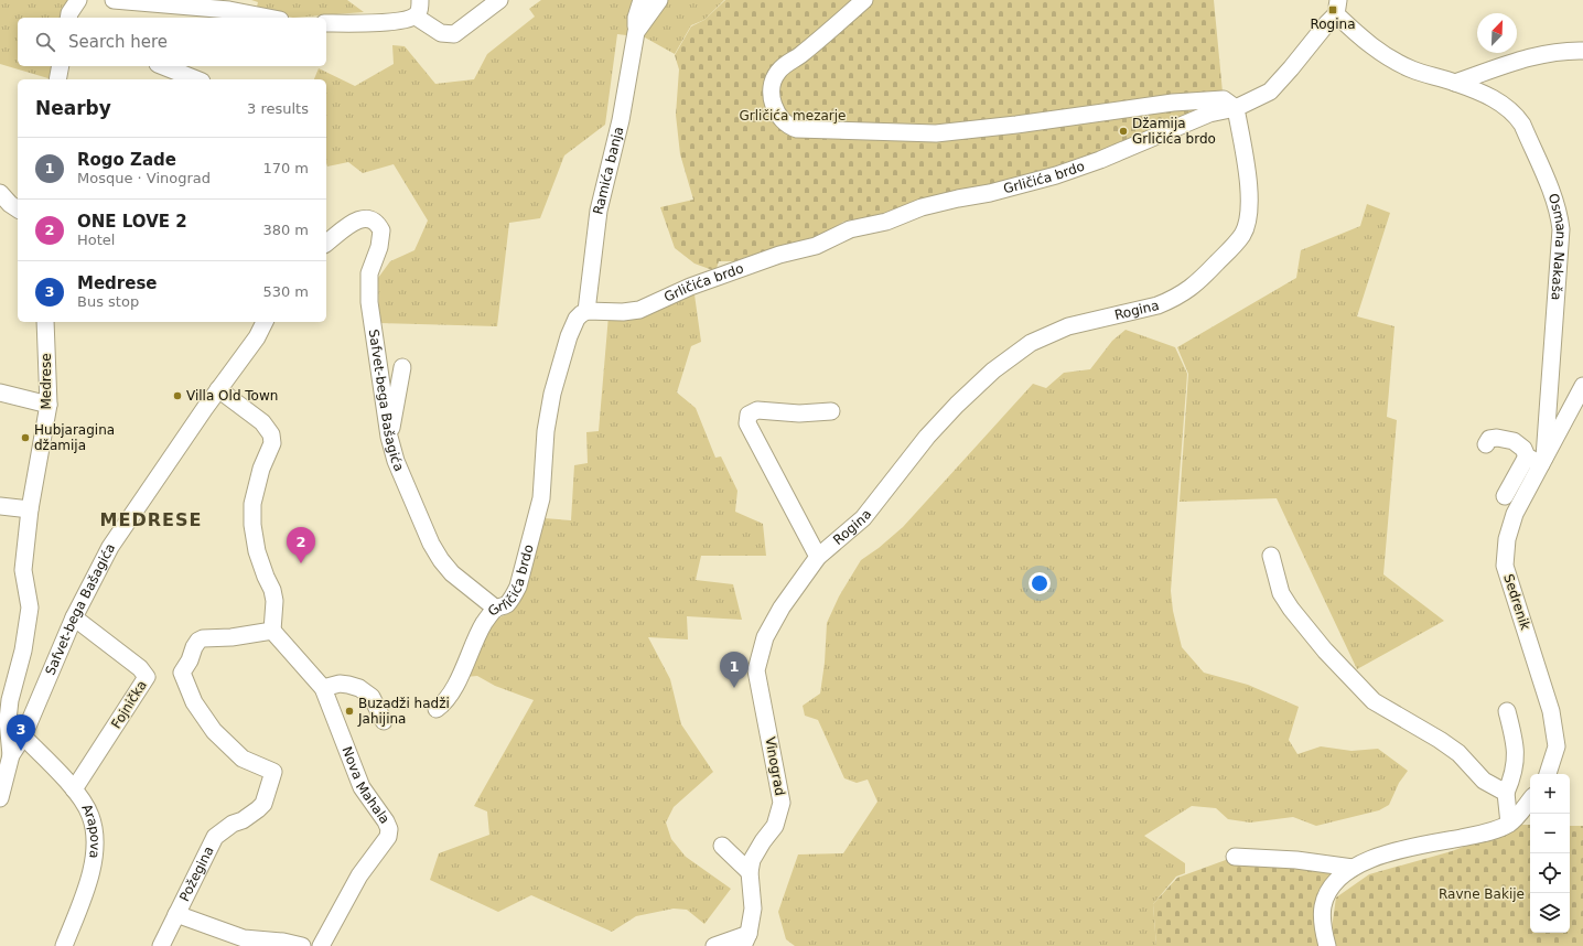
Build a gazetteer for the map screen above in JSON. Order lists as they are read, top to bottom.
{
  "streets": {
    "street": [
      "Ramića banja",
      "Grličića brdo",
      "Osmana Nakaša",
      "Rogina",
      "Medrese",
      "Safvet-bega Bašagića",
      "Sedrenik",
      "Fojnička",
      "Vinograd",
      "Nova Mahala",
      "Arapova",
      "Požegina"
    ]
  },
  "crossings": [
    ["Ramića banja", "Grličića brdo"],
    ["Grličića brdo", "Rogina"],
    ["Grličića brdo", "Safvet-bega Bašagića"],
    ["Osmana Nakaša", "Sedrenik"],
    ["Rogina", "Vinograd"],
    ["Medrese", "Safvet-bega Bašagića"],
    ["Safvet-bega Bašagića", "Fojnička"],
    ["Safvet-bega Bašagića", "Arapova"],
    ["Fojnička", "Arapova"]
  ],
  "districts": ["MEDRESE"],
  "parks": ["Grličića mezarje", "Ravne Bakije"],
  "places": {
    "transit": ["Rogina"],
    "other": [
      "Džamija Grličića brdo",
      "Villa Old Town",
      "Hubjaragina džamija",
      "Buzadži hadži Jahijina"
    ]
  },
  "north": "top right",
  "page": {
    "search": "Search here",
    "heading": ["Nearby", "3 results"],
    "list": [
      {
        "mark": "1",
        "name": "Rogo Zade",
        "note": "Mosque · Vinograd",
        "value": "170 m"
      },
      {
        "mark": "2",
        "name": "ONE LOVE 2",
        "note": "Hotel",
        "value": "380 m"
      },
      {
        "mark": "3",
        "name": "Medrese",
        "note": "Bus stop",
        "value": "530 m"
      }
    ],
    "pins": ["2", "1", "3"],
    "map_buttons": ["+", "−"]
  }
}
